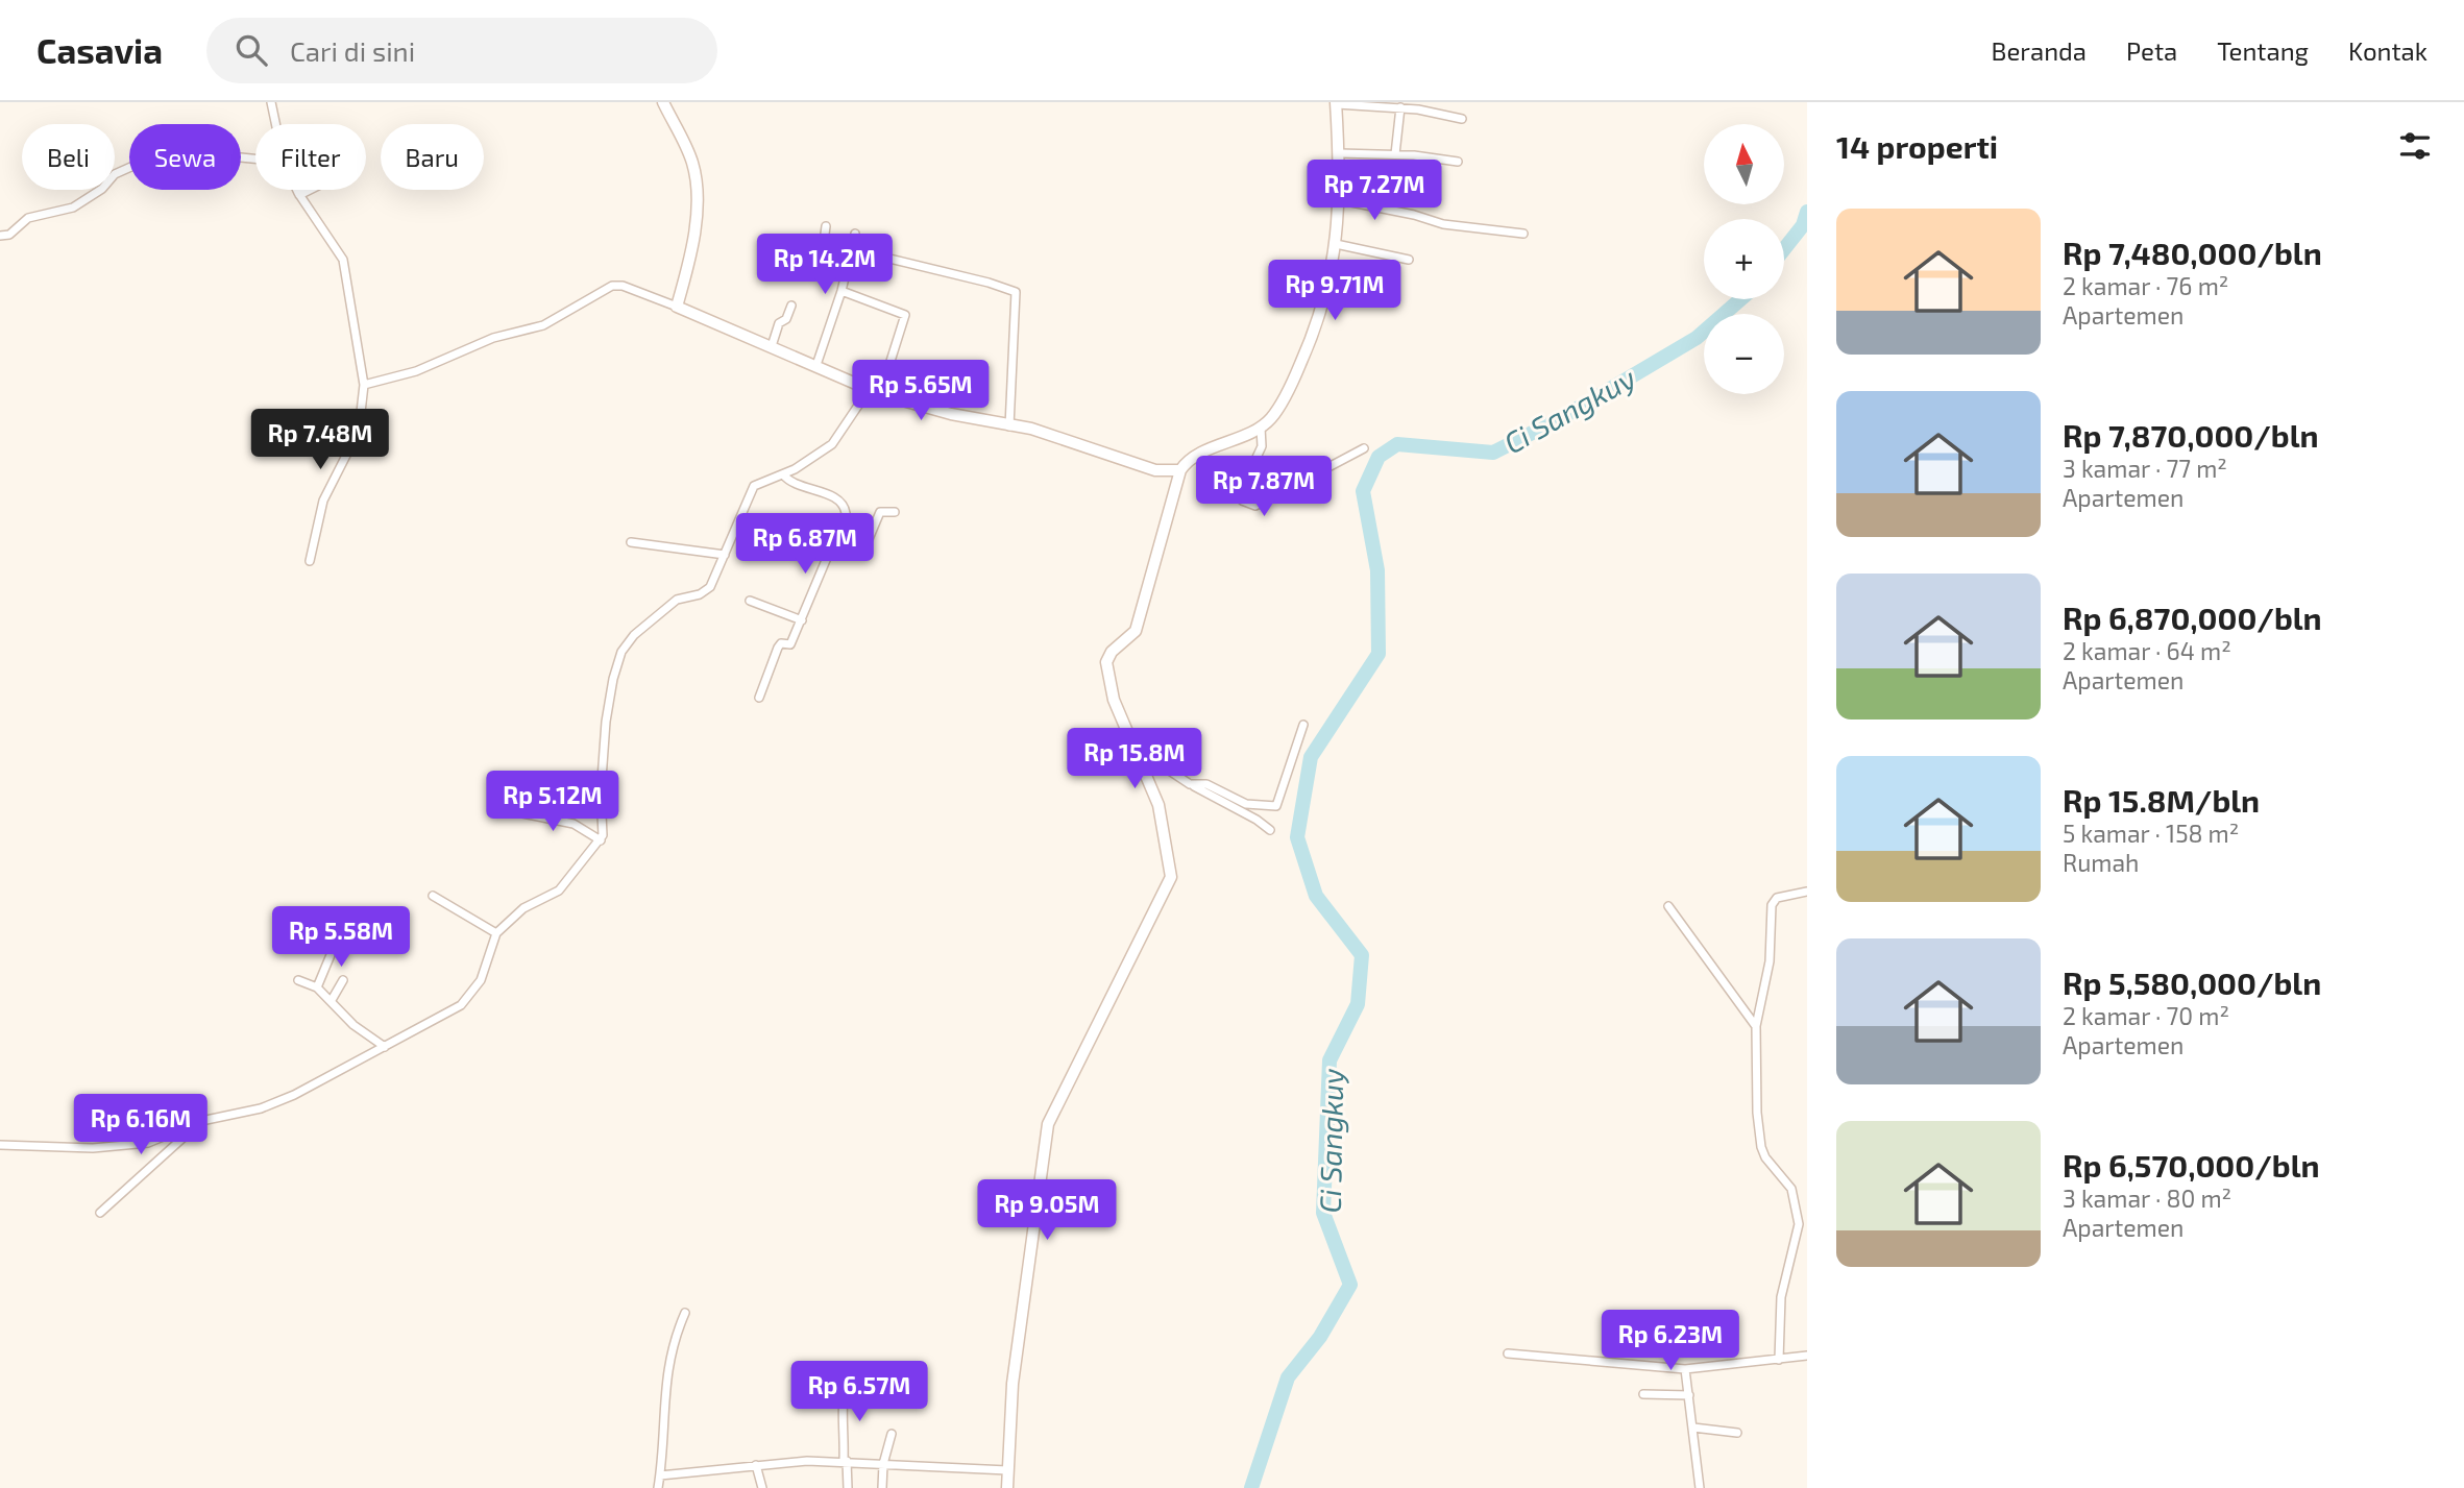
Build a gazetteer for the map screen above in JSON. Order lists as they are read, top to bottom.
{
  "water": ["Ci Sangkuy"],
  "north": "top",
  "page": {
    "header": "Casavia",
    "search": "Cari di sini",
    "nav": [
      "Beranda",
      "Peta",
      "Tentang",
      "Kontak"
    ],
    "heading": "14 properti",
    "map_buttons": ["+", "−"],
    "chip": [
      "Beli",
      "Sewa",
      "Filter",
      "Baru"
    ],
    "price": [
      "Rp 7.27M",
      "Rp 14.2M",
      "Rp 9.71M",
      "Rp 5.65M",
      "Rp 7.48M",
      "Rp 7.87M",
      "Rp 6.87M",
      "Rp 15.8M",
      "Rp 5.12M",
      "Rp 5.58M",
      "Rp 6.16M",
      "Rp 9.05M",
      "Rp 6.23M",
      "Rp 6.57M"
    ],
    "list": [
      {
        "name": "Rp 7,480,000/bln",
        "note": "2 kamar · 76 m² · Apartemen"
      },
      {
        "name": "Rp 7,870,000/bln",
        "note": "3 kamar · 77 m² · Apartemen"
      },
      {
        "name": "Rp 6,870,000/bln",
        "note": "2 kamar · 64 m² · Apartemen"
      },
      {
        "name": "Rp 15.8M/bln",
        "note": "5 kamar · 158 m² · Rumah"
      },
      {
        "name": "Rp 5,580,000/bln",
        "note": "2 kamar · 70 m² · Apartemen"
      },
      {
        "name": "Rp 6,570,000/bln",
        "note": "3 kamar · 80 m² · Apartemen"
      }
    ]
  }
}
